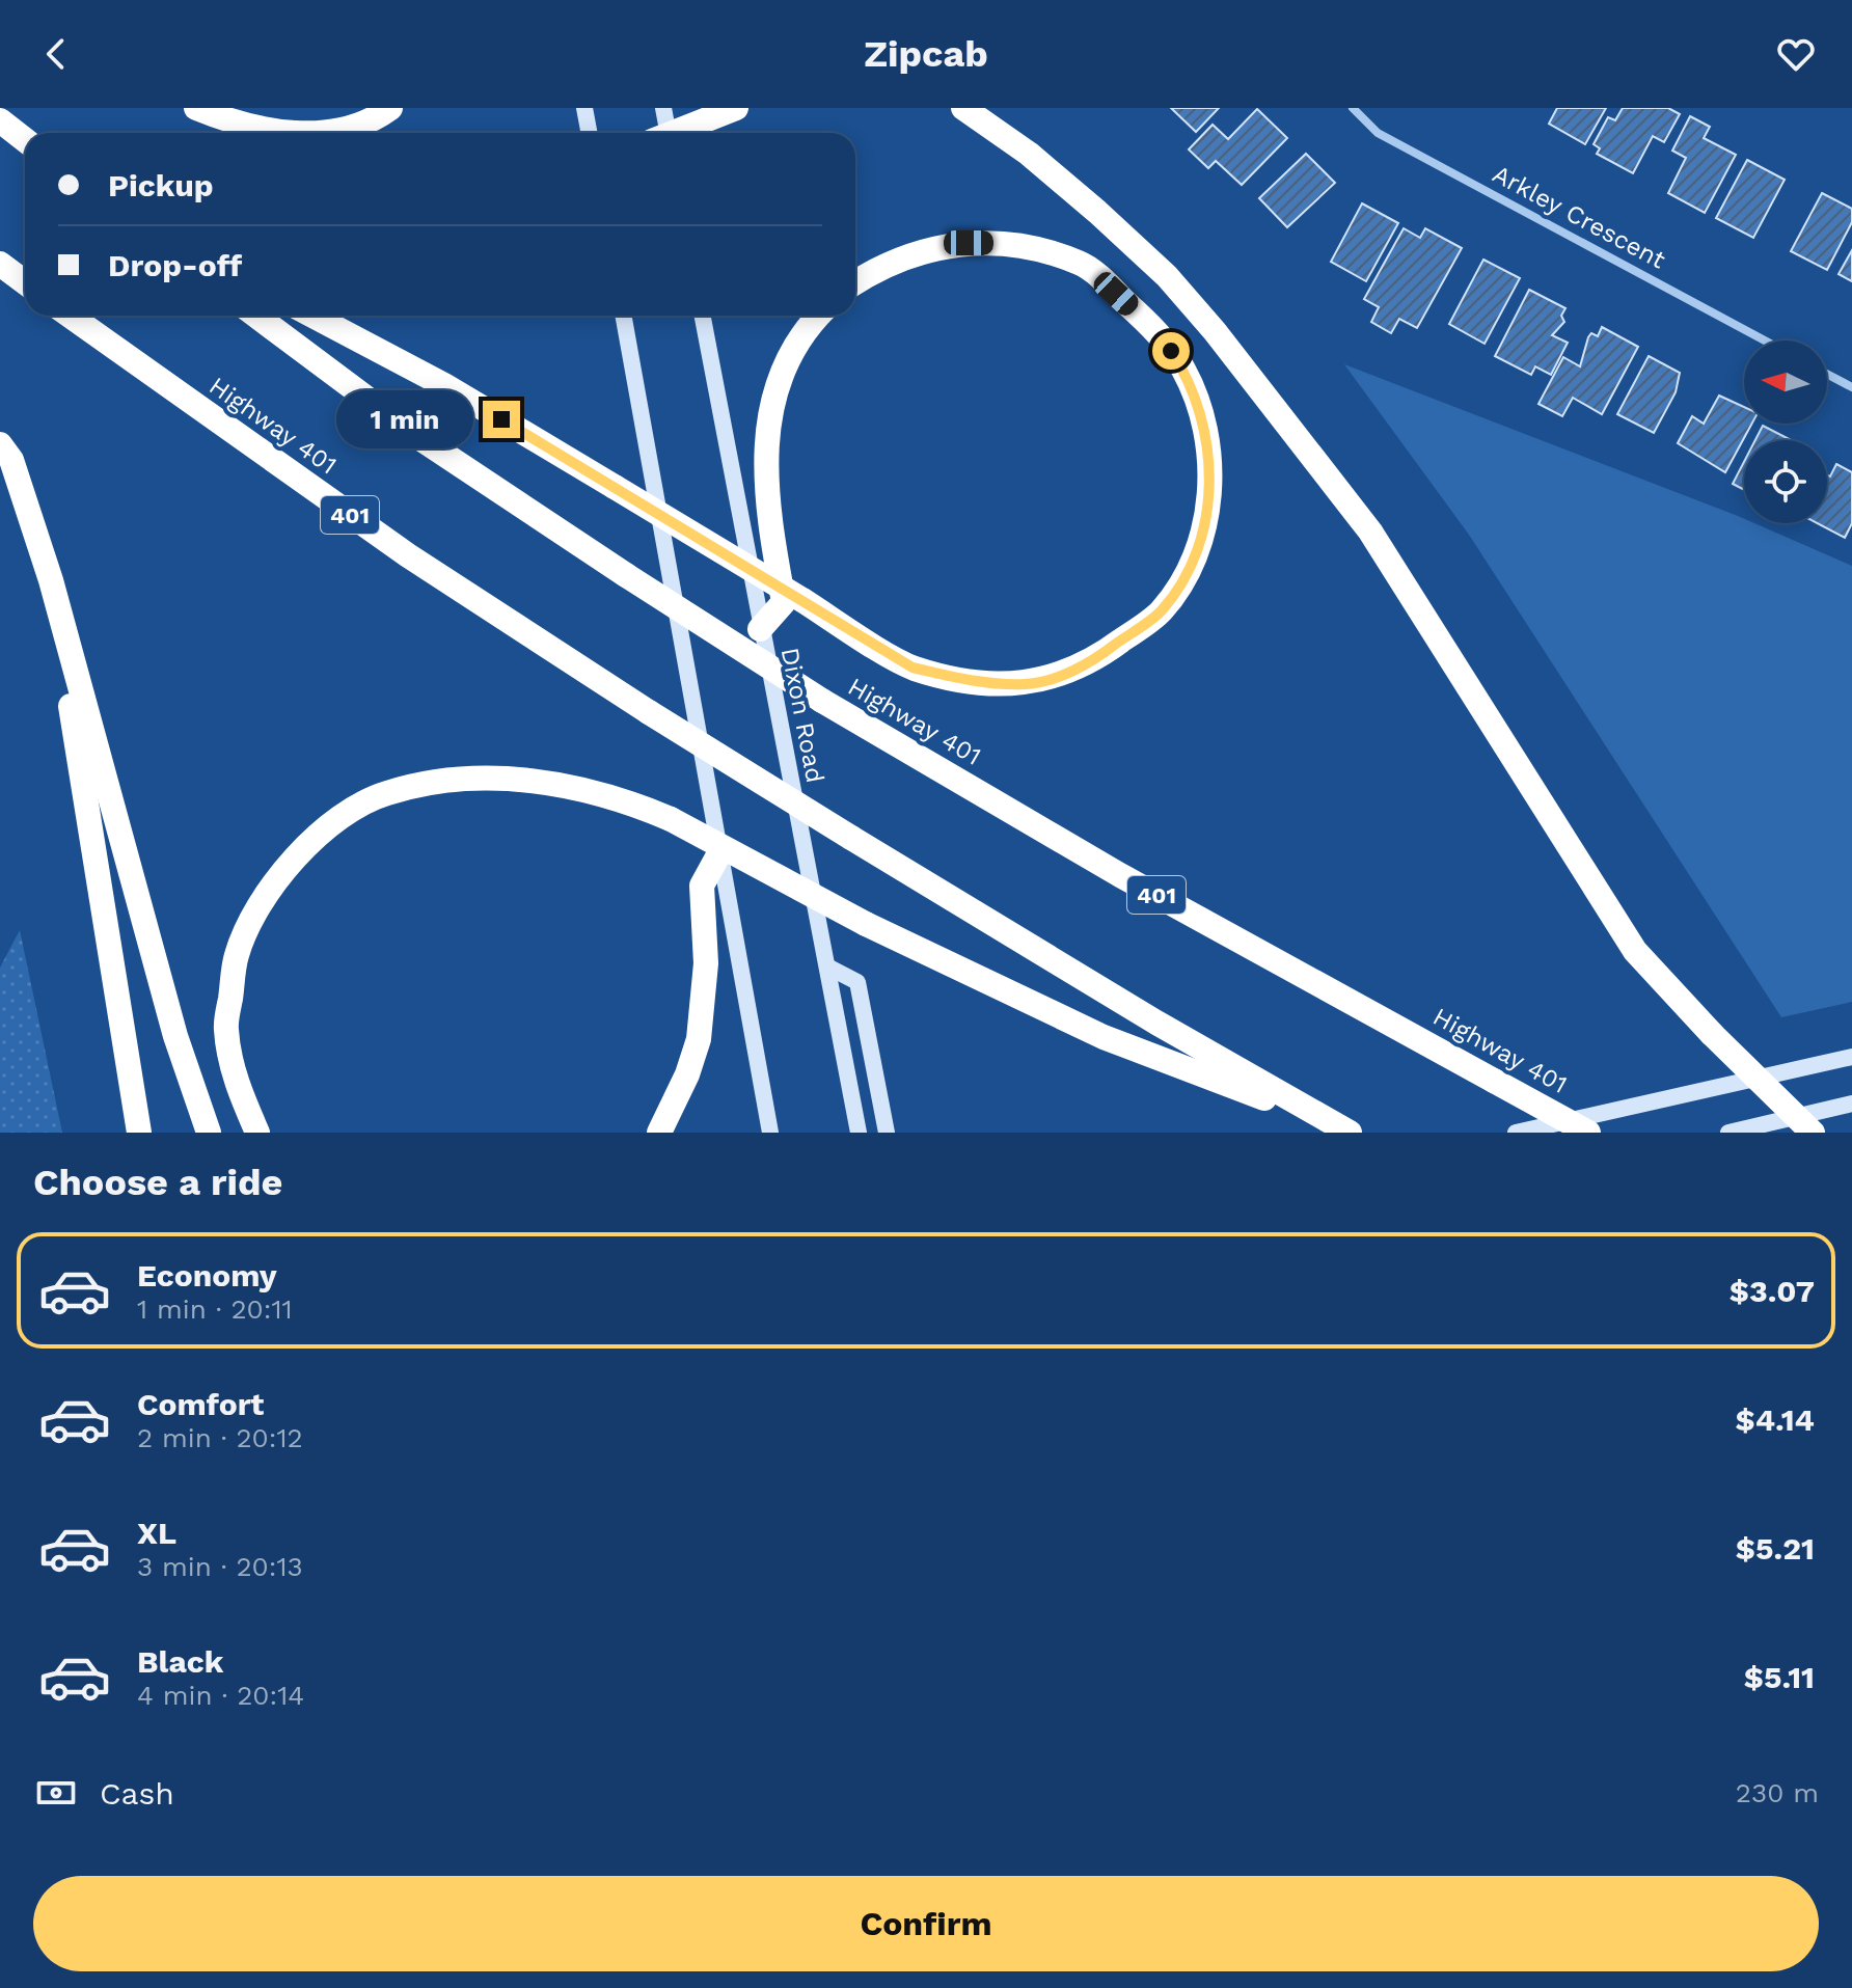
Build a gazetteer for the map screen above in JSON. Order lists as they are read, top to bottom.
{
  "streets": {
    "highway": ["Highway 401", "401"],
    "main road": ["Dixon Road"],
    "street": ["Arkley Crescent"]
  },
  "north": "left",
  "page": {
    "header": "Zipcab",
    "banner": ["Pickup", "Drop-off"],
    "bubble": "1 min",
    "heading": "Choose a ride",
    "list": [
      {
        "name": "Economy",
        "note": "1 min · 20:11",
        "value": "$3.07"
      },
      {
        "name": "Comfort",
        "note": "2 min · 20:12",
        "value": "$4.14"
      },
      {
        "name": "XL",
        "note": "3 min · 20:13",
        "value": "$5.21"
      },
      {
        "name": "Black",
        "note": "4 min · 20:14",
        "value": "$5.11"
      }
    ],
    "pay": ["Cash", "230 m"],
    "buttons": "Confirm"
  }
}
